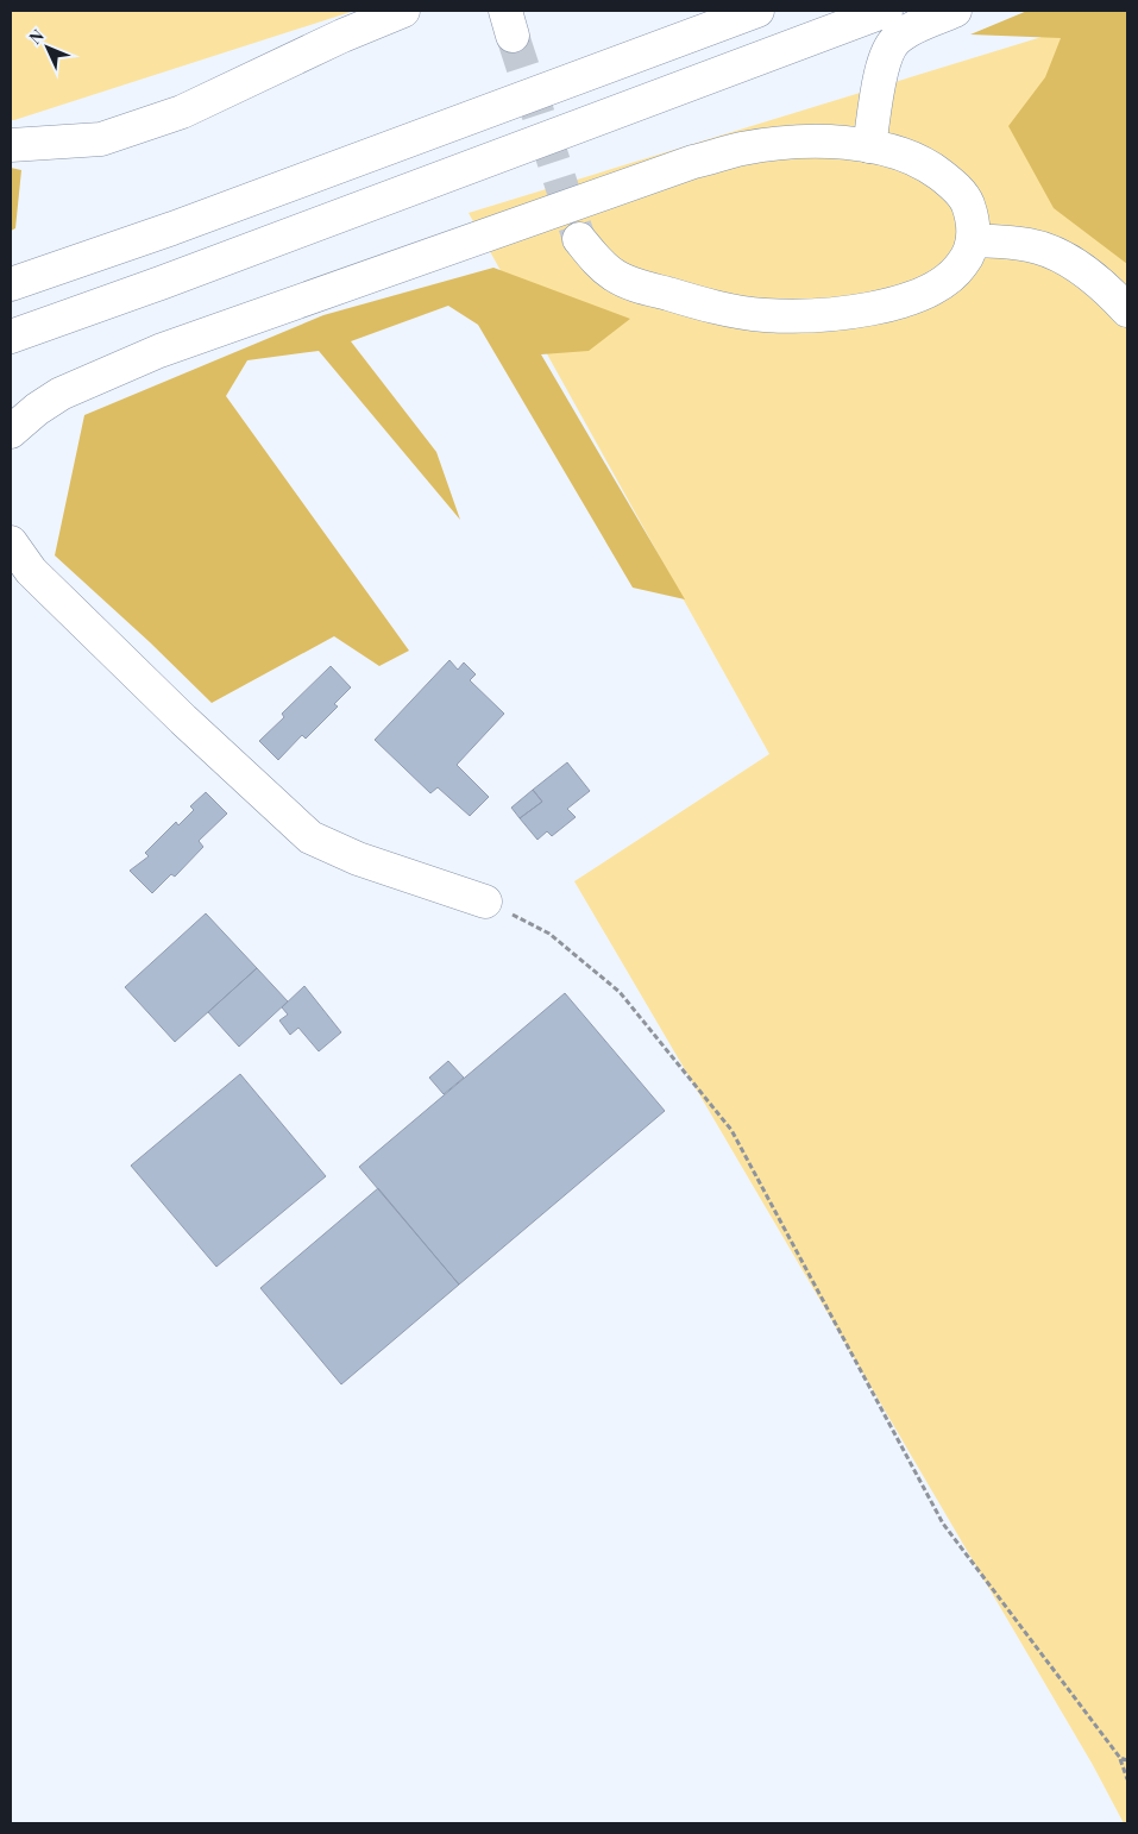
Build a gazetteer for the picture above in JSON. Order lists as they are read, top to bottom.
{
  "north": "top left"
}
